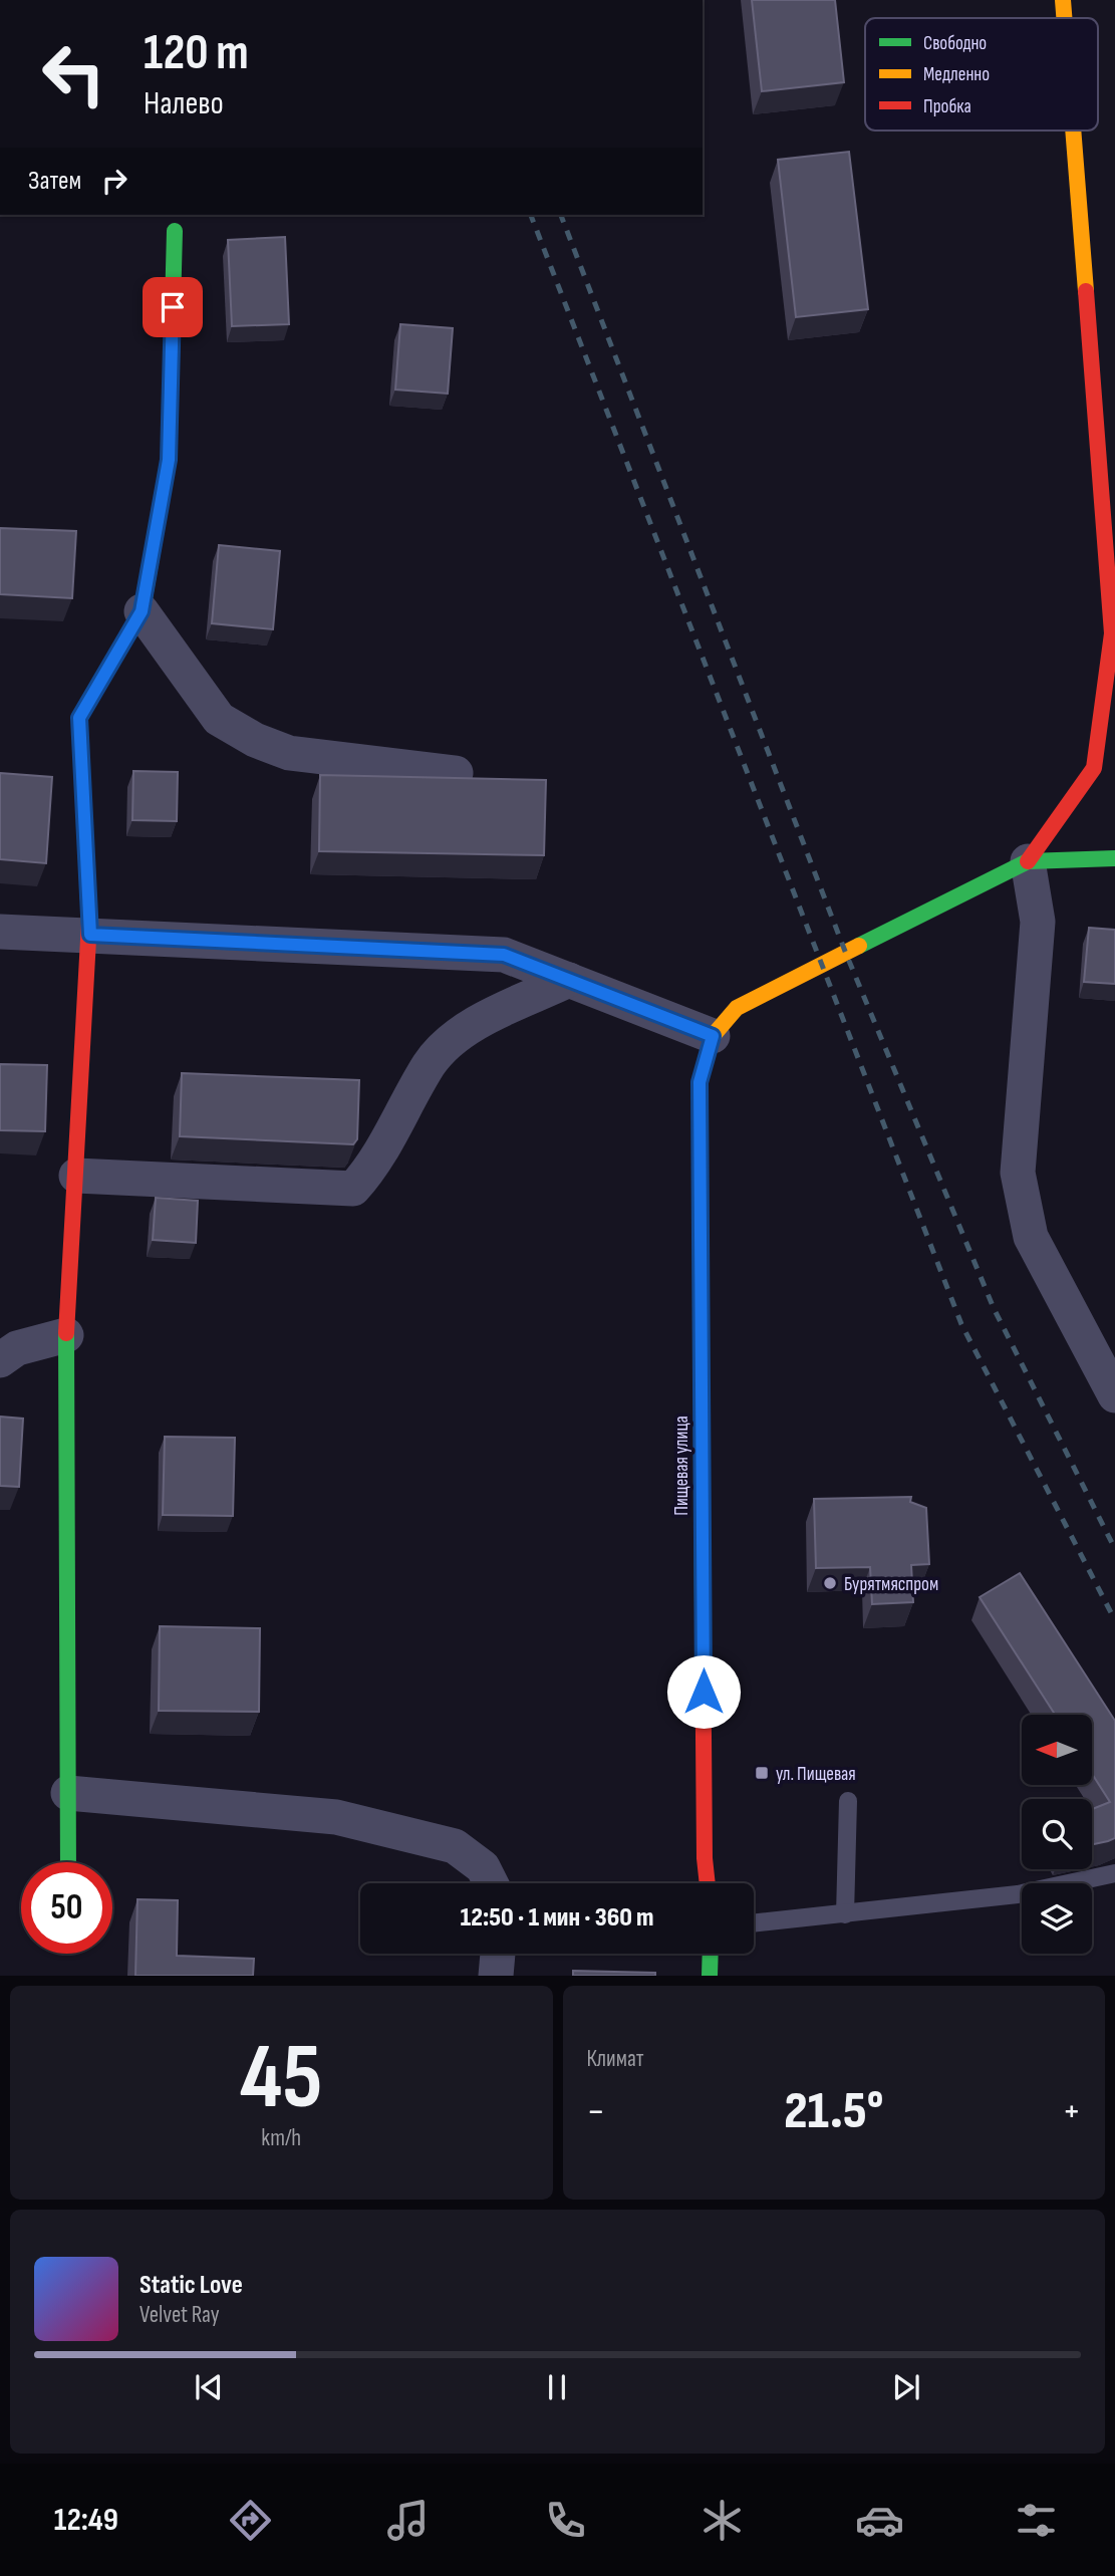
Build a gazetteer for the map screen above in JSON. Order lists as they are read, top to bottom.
{
  "streets": {
    "main road": ["Пищевая улица"]
  },
  "places": {
    "other": ["Бурятмяспром"],
    "transit": ["ул. Пищевая"]
  },
  "legend": ["Свободно", "Медленно", "Пробка"],
  "north": "left",
  "page": {
    "turn": ["120 m", "Налево"],
    "then": "Затем",
    "limit": "50",
    "trip": "12:50 · 1 мин · 360 m",
    "tile": [
      ["45", "km/h"],
      "Климат"
    ],
    "heat": ["−", "21.5°", "+"],
    "song": ["Static Love", "Velvet Ray"],
    "tabs": "12:49"
  }
}
